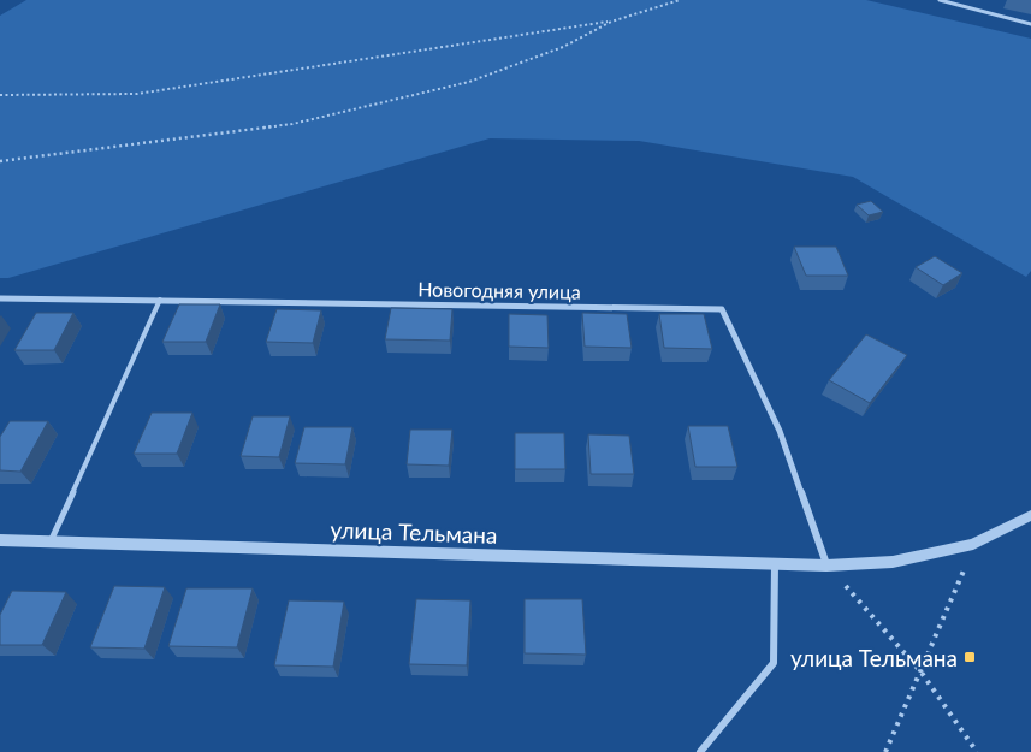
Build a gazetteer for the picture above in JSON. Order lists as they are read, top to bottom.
{
  "streets": {
    "street": ["Новогодняя улица", "улица Тельмана"]
  },
  "crossings": [
    ["Новогодняя улица", "улица Тельмана"]
  ],
  "places": {
    "transit": ["улица Тельмана"]
  }
}
